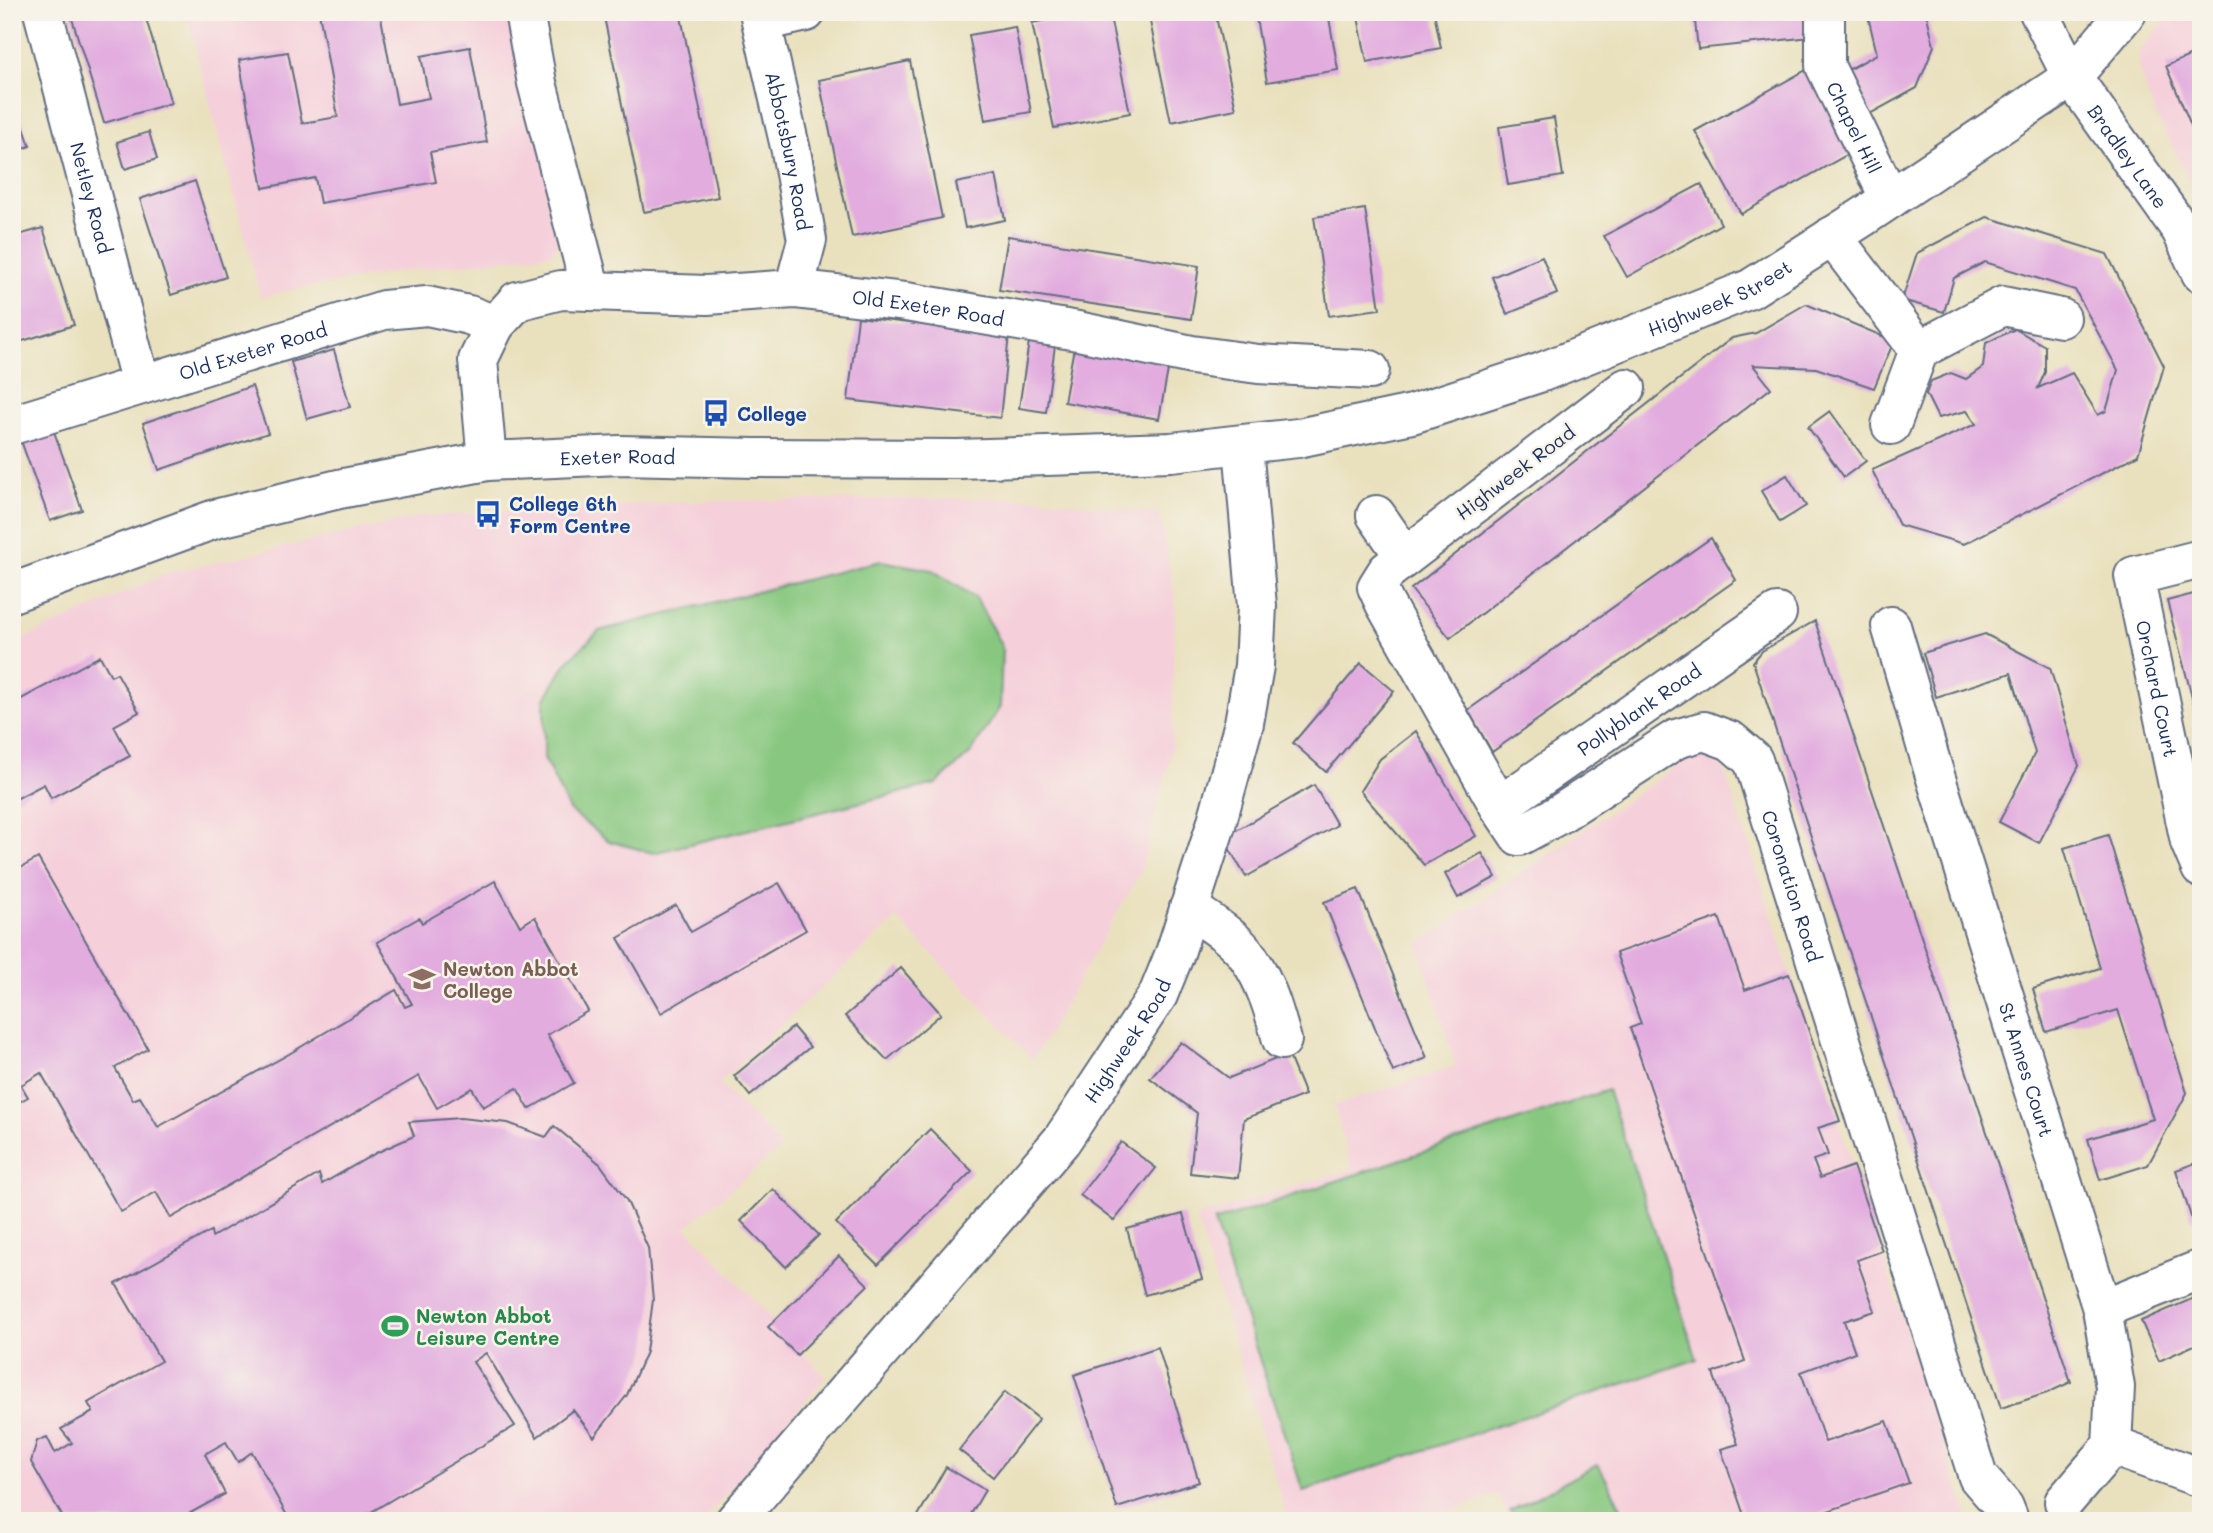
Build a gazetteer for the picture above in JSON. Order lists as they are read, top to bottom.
{
  "streets": {
    "street": [
      "Chapel Hill",
      "Abbotsbury Road",
      "Bradley Lane",
      "Netley Road",
      "Highweek Street",
      "Old Exeter Road",
      "Exeter Road",
      "Highweek Road",
      "Orchard Court",
      "Pollyblank Road",
      "Coronation Road",
      "St Annes Court"
    ]
  },
  "crossings": [
    ["Chapel Hill", "Highweek Street"],
    ["Abbotsbury Road", "Old Exeter Road"],
    ["Bradley Lane", "Highweek Street"],
    ["Netley Road", "Old Exeter Road"],
    ["Highweek Street", "Exeter Road"],
    ["Highweek Street", "Highweek Road"],
    ["Old Exeter Road", "Exeter Road"],
    ["Exeter Road", "Highweek Road"],
    ["Highweek Road", "Coronation Road"],
    ["Pollyblank Road", "Coronation Road"]
  ],
  "places": {
    "bus stop": ["College", "College 6th Form Centre"],
    "school or university": ["Newton Abbot College"],
    "sports": ["Newton Abbot Leisure Centre"]
  }
}
